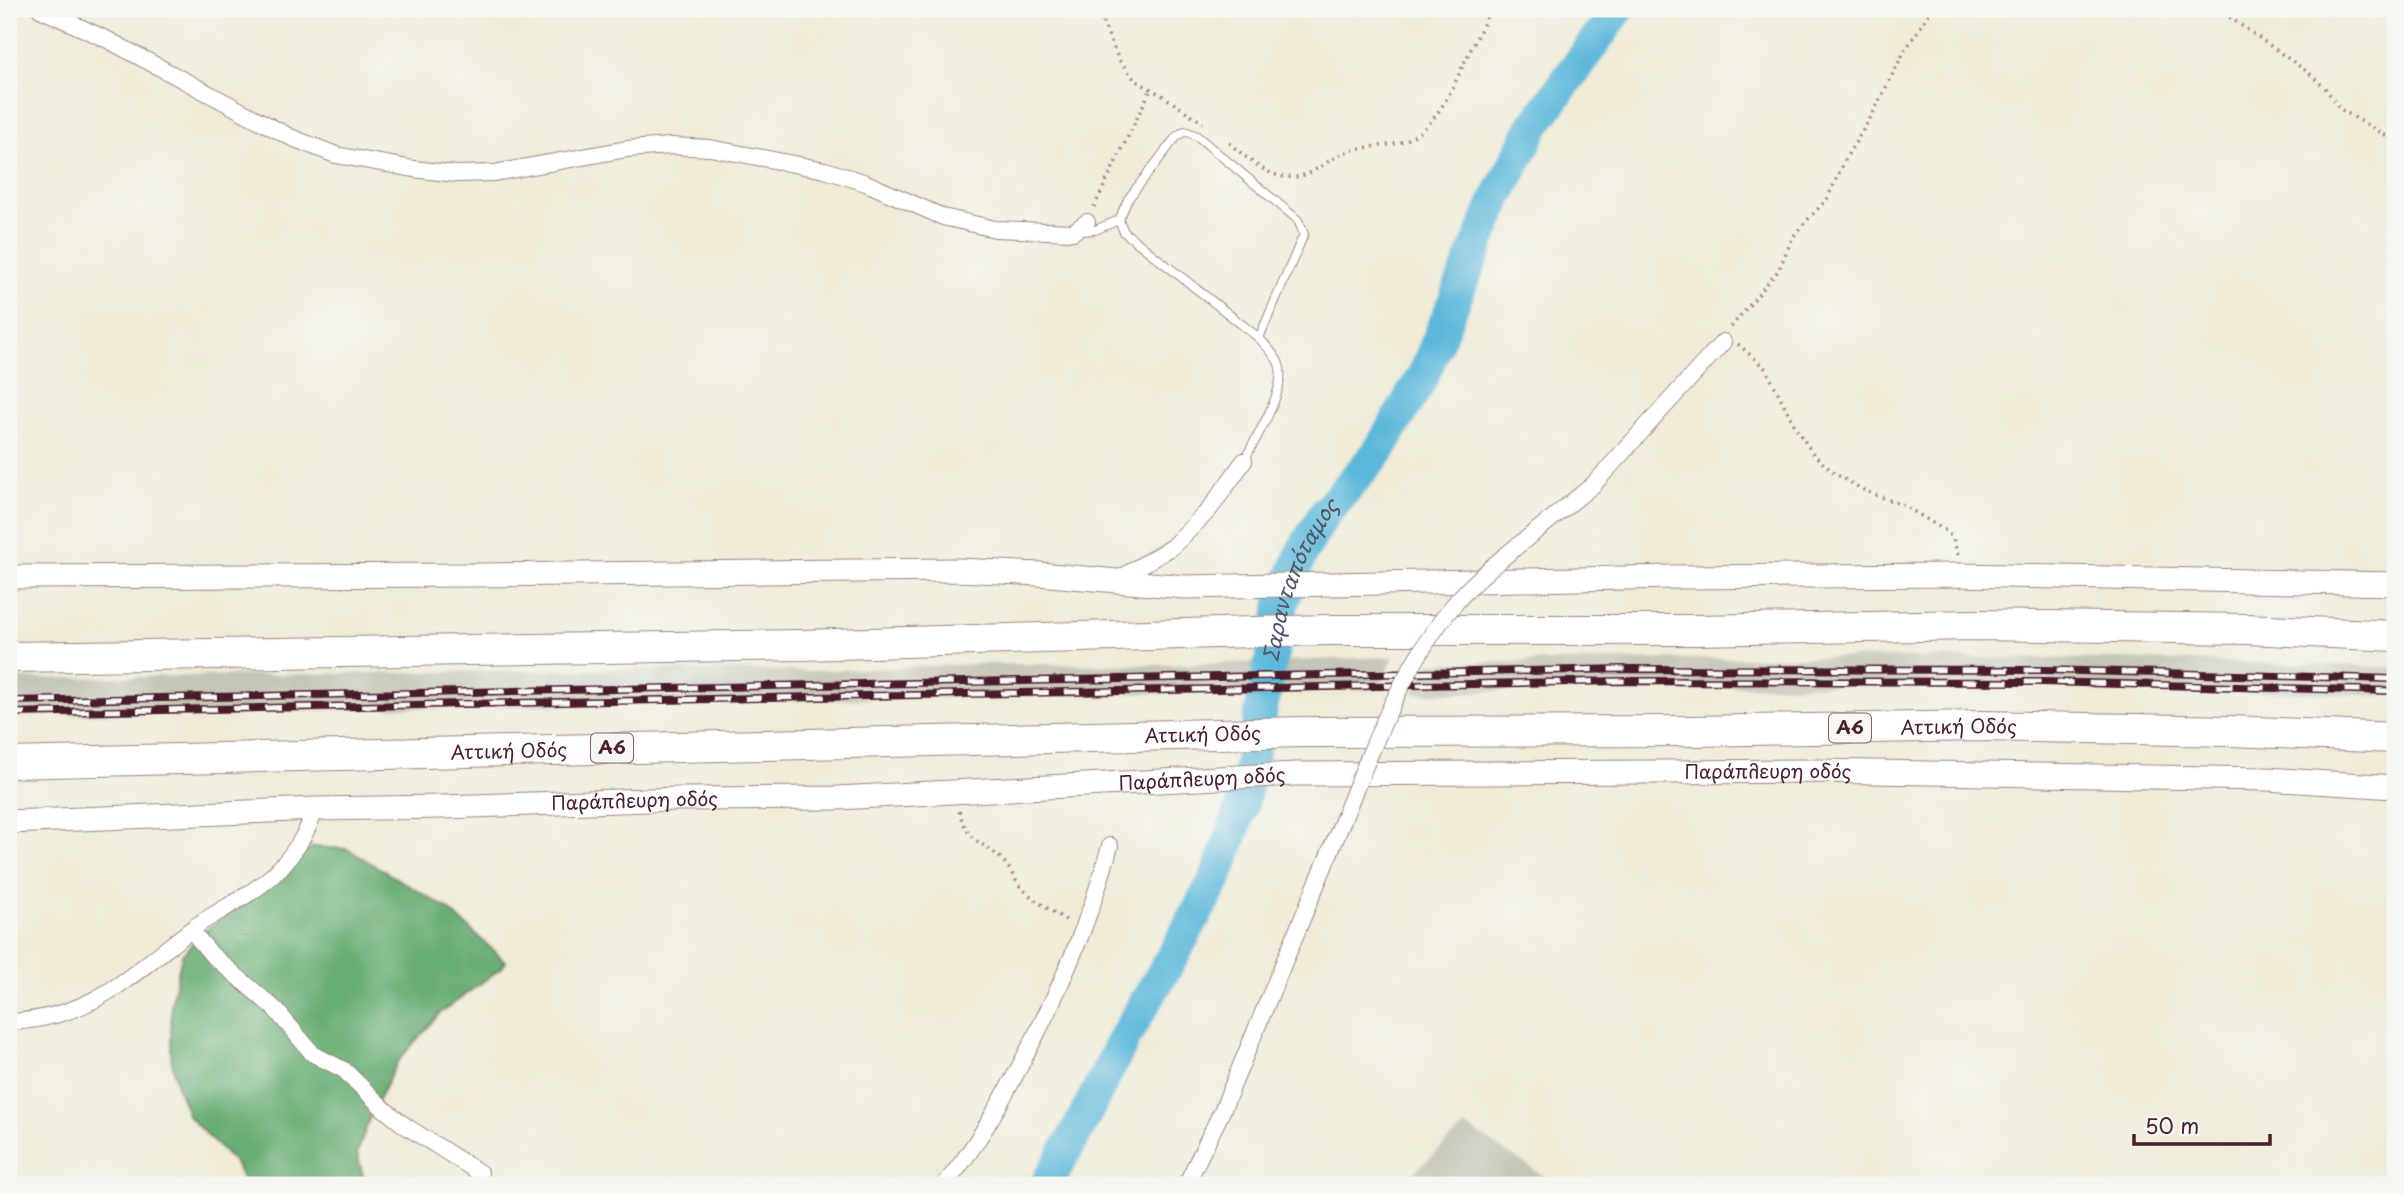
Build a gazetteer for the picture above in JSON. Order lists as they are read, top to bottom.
{
  "streets": {
    "highway": ["Α6", "Αττική Οδός"],
    "street": ["Παράπλευρη οδός"]
  },
  "water": ["Σαρανταπόταμος"],
  "scale_bar": "50 m"
}
